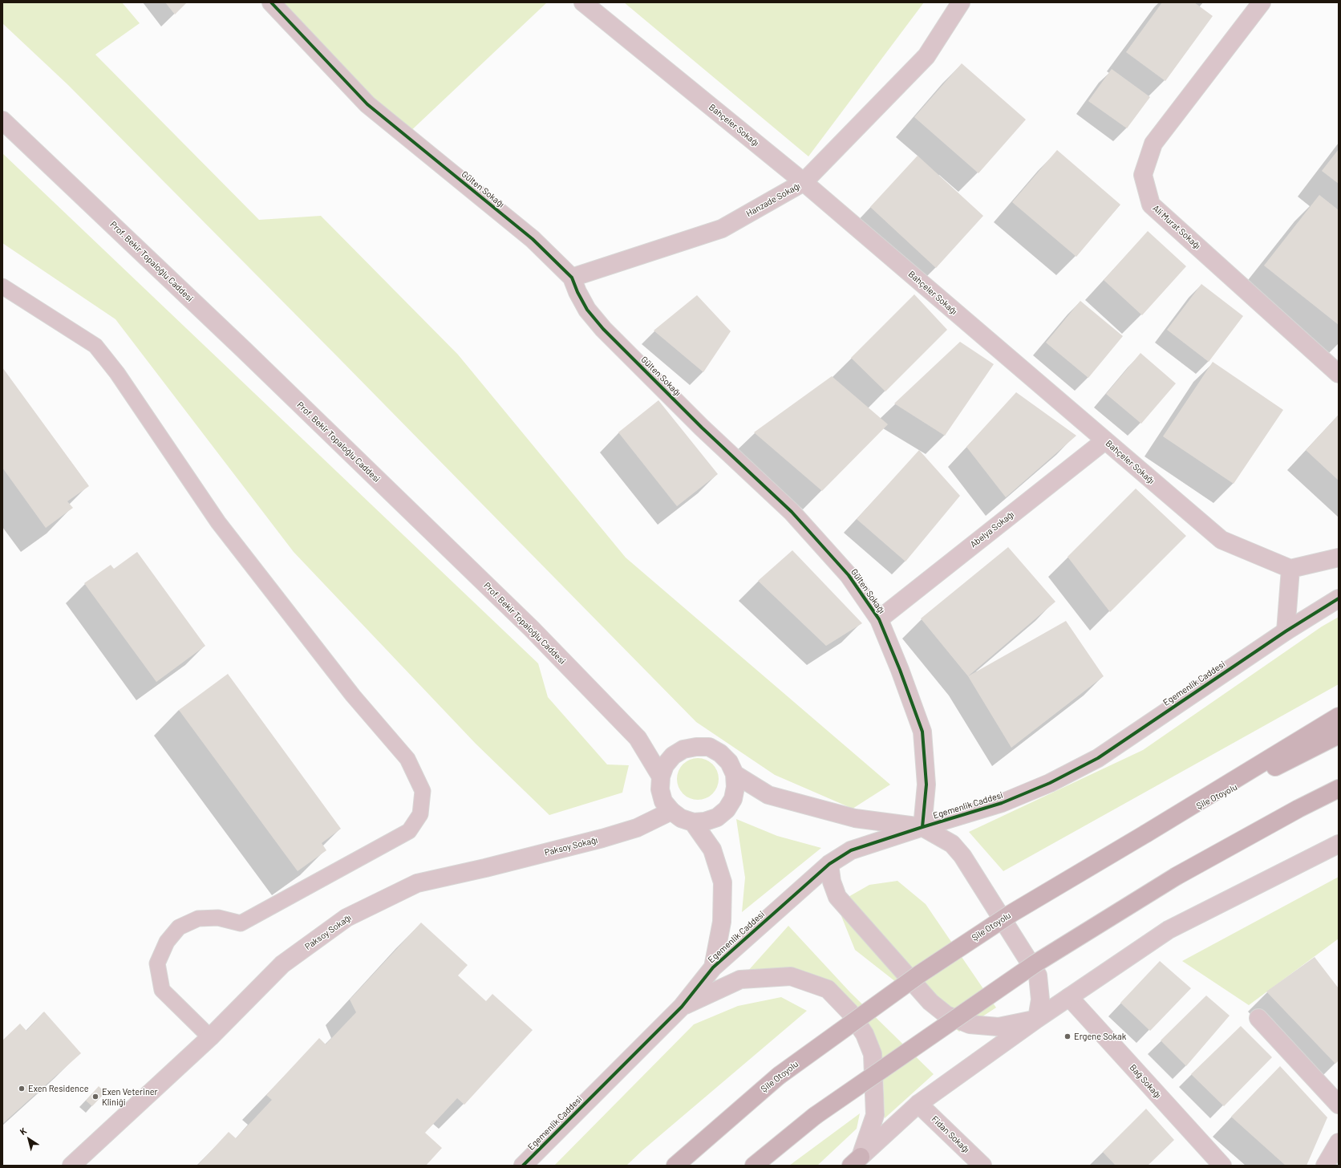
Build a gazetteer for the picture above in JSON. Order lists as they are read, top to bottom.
{
  "streets": {
    "highway": ["Şile Otoyolu"],
    "street": [
      "Bahçeler Sokağı",
      "Gülten Sokağı",
      "Hanzade Sokağı",
      "Ali Murat Sokağı",
      "Prof. Bekir Topaloğlu Caddesi",
      "Abelya Sokağı",
      "Egemenlik Caddesi",
      "Paksoy Sokağı",
      "Bağ Sokağı",
      "Fidan Sokağı"
    ]
  },
  "crossings": [
    ["Bahçeler Sokağı", "Hanzade Sokağı"],
    ["Bahçeler Sokağı", "Abelya Sokağı"],
    ["Gülten Sokağı", "Hanzade Sokağı"],
    ["Gülten Sokağı", "Abelya Sokağı"],
    ["Gülten Sokağı", "Egemenlik Caddesi"],
    ["Prof. Bekir Topaloğlu Caddesi", "Paksoy Sokağı"]
  ],
  "places": ["Ergene Sokak", "Exen Residence", "Exen Veteriner Kliniği"],
  "north": "top left"
}
